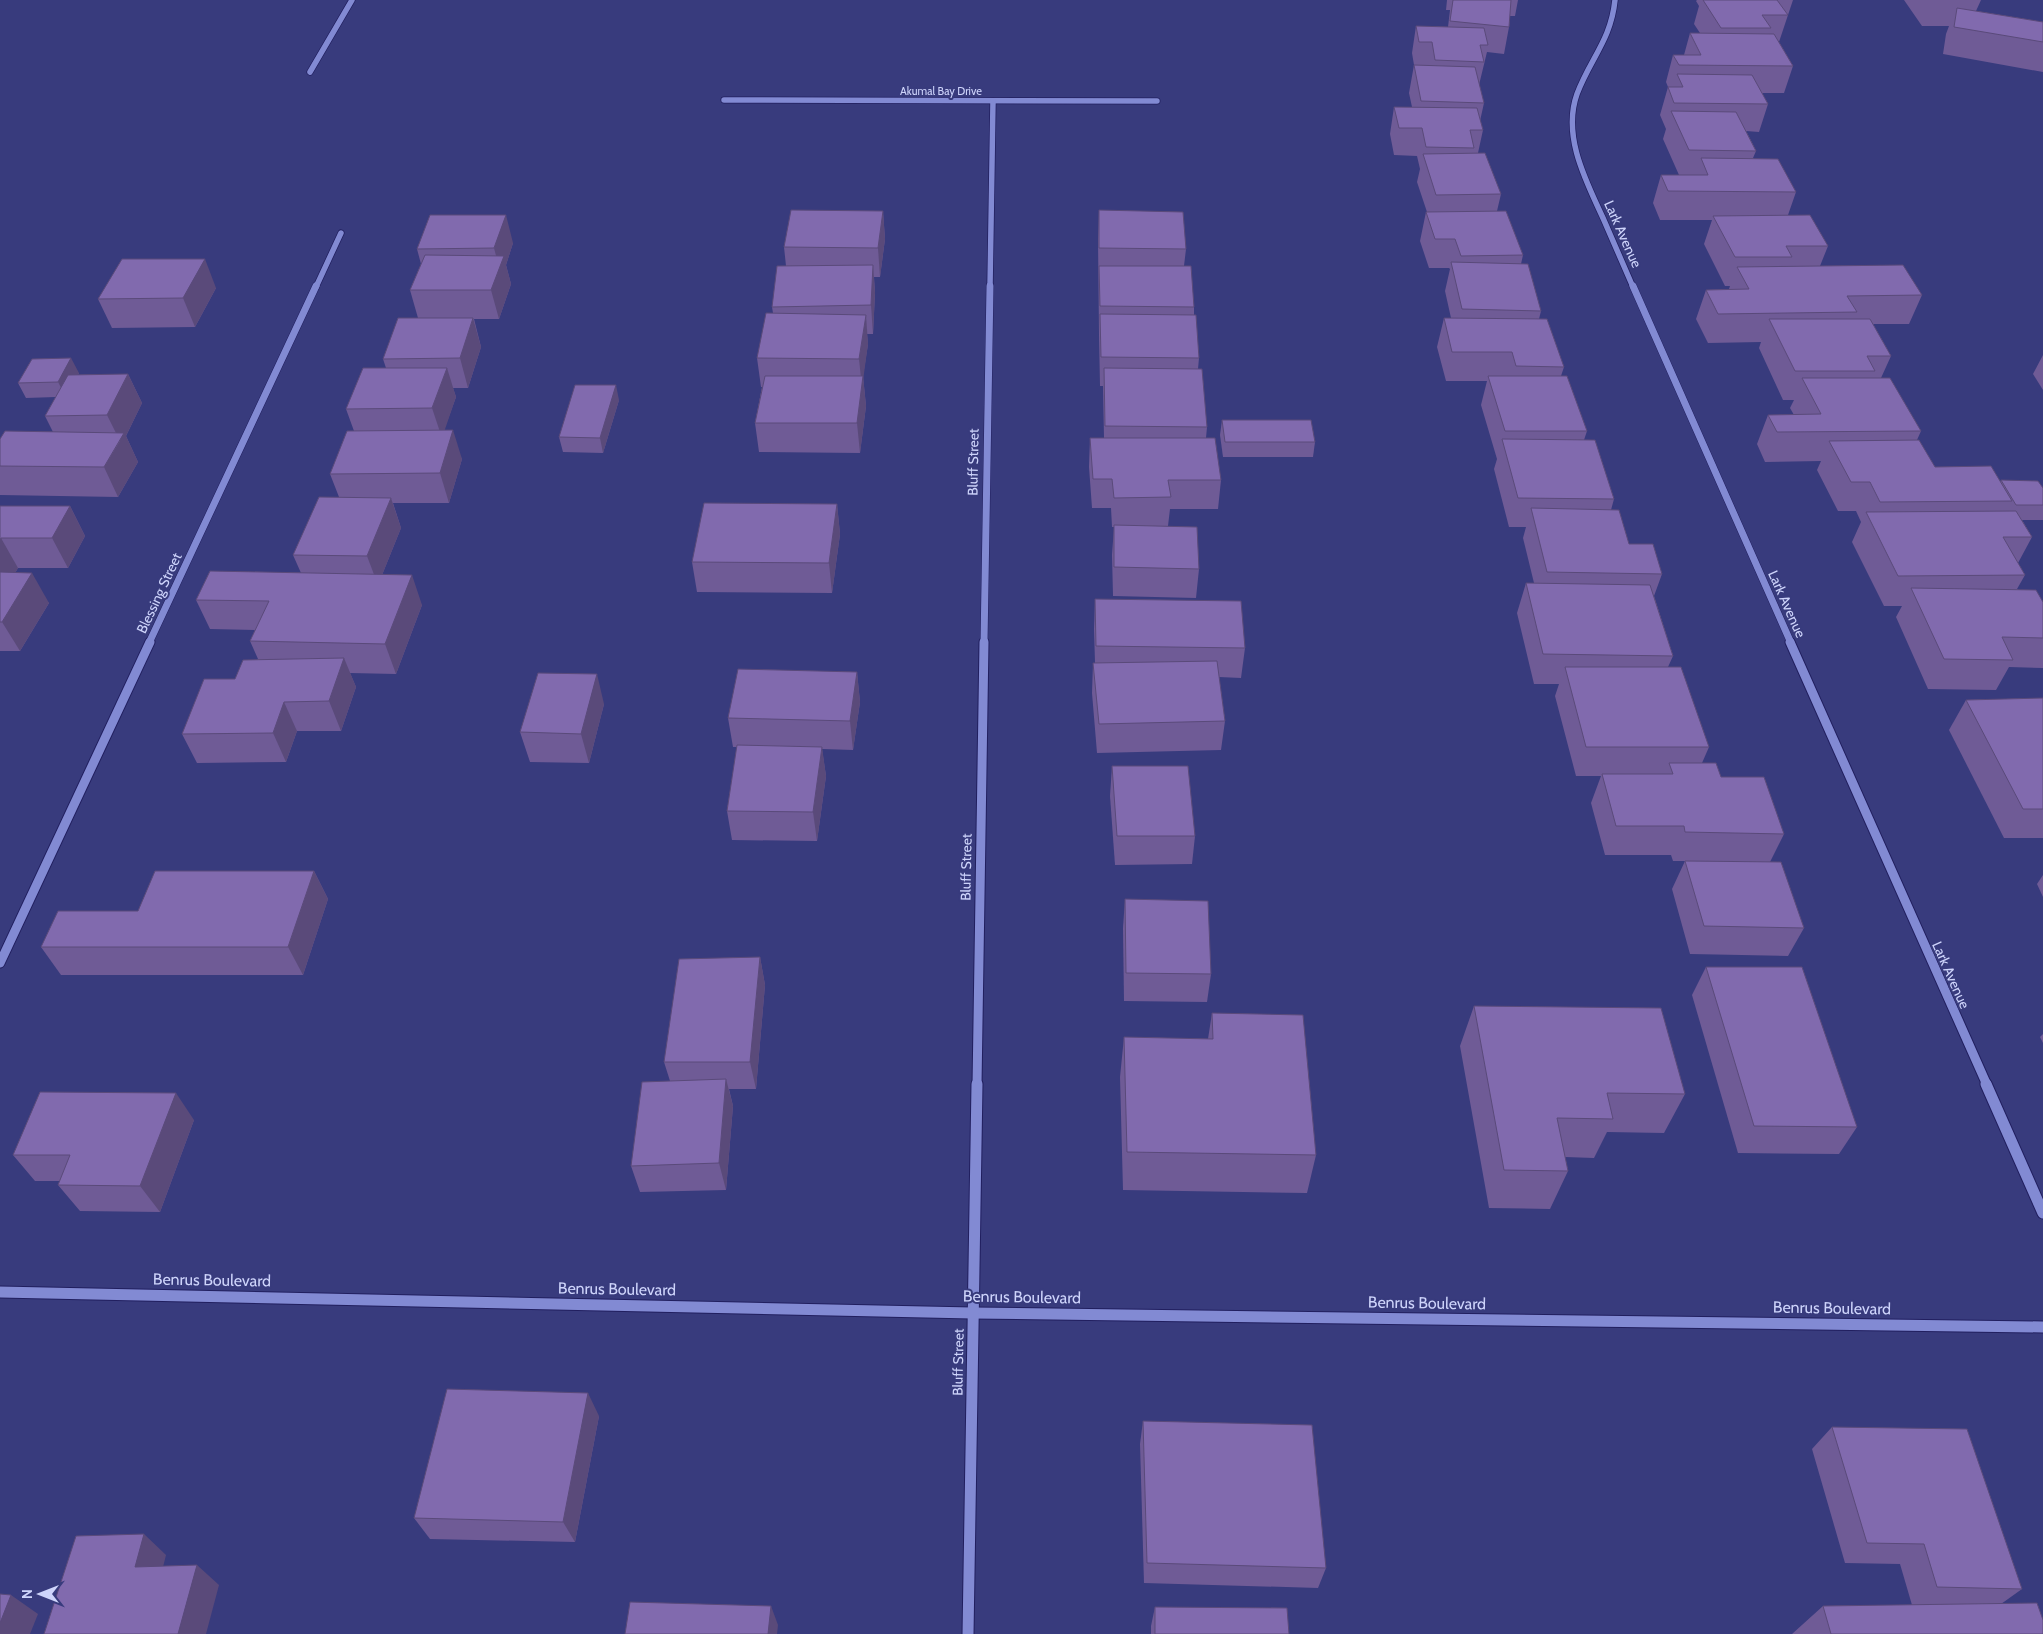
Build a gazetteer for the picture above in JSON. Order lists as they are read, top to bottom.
{
  "streets": {
    "street": [
      "Akumal Bay Drive",
      "Lark Avenue",
      "Bluff Street",
      "Blessing Street",
      "Benrus Boulevard"
    ]
  },
  "crossings": [
    ["Akumal Bay Drive", "Bluff Street"],
    ["Bluff Street", "Benrus Boulevard"]
  ],
  "north": "left"
}
